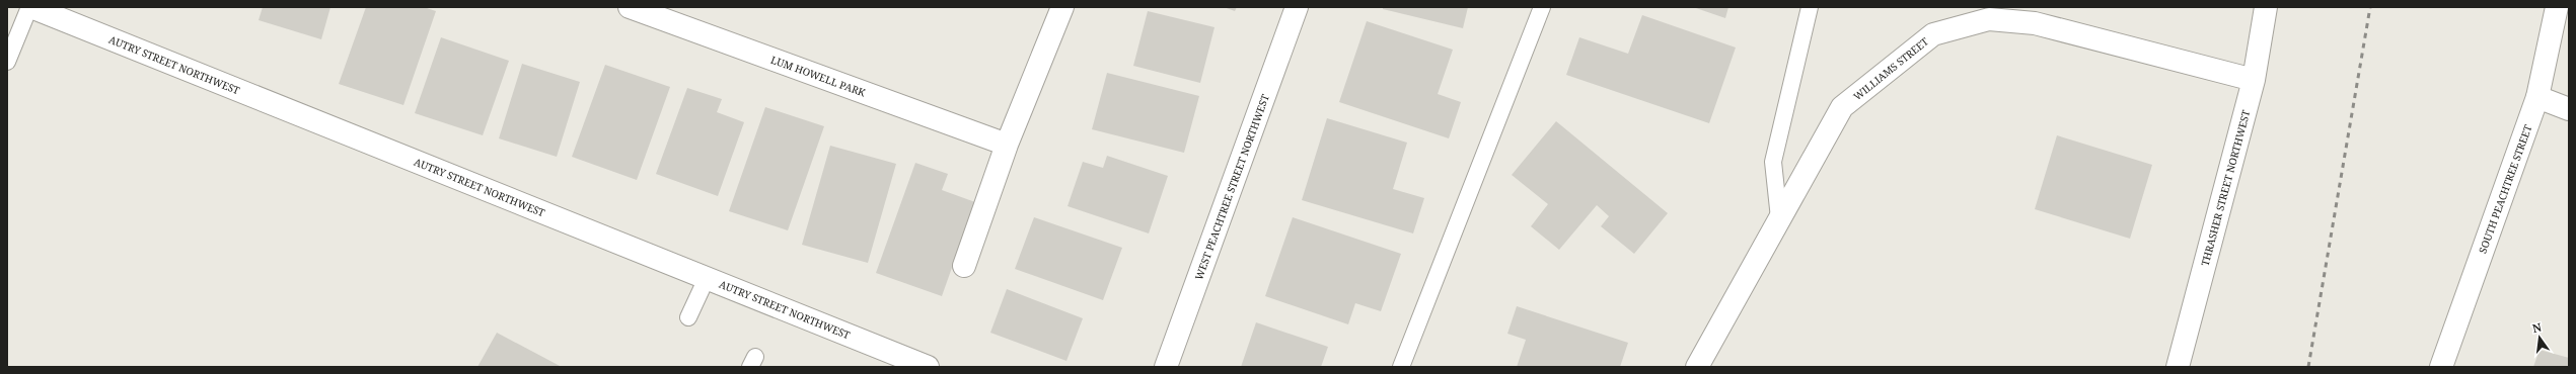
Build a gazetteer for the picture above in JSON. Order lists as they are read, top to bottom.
{
  "streets": {
    "street": [
      "AUTRY STREET NORTHWEST",
      "WILLIAMS STREET",
      "LUM HOWELL PARK",
      "WEST PEACHTREE STREET NORTHWEST",
      "THRASHER STREET NORTHWEST",
      "SOUTH PEACHTREE STREET"
    ]
  },
  "crossings": [
    ["WILLIAMS STREET", "THRASHER STREET NORTHWEST"]
  ],
  "north": "top"
}
